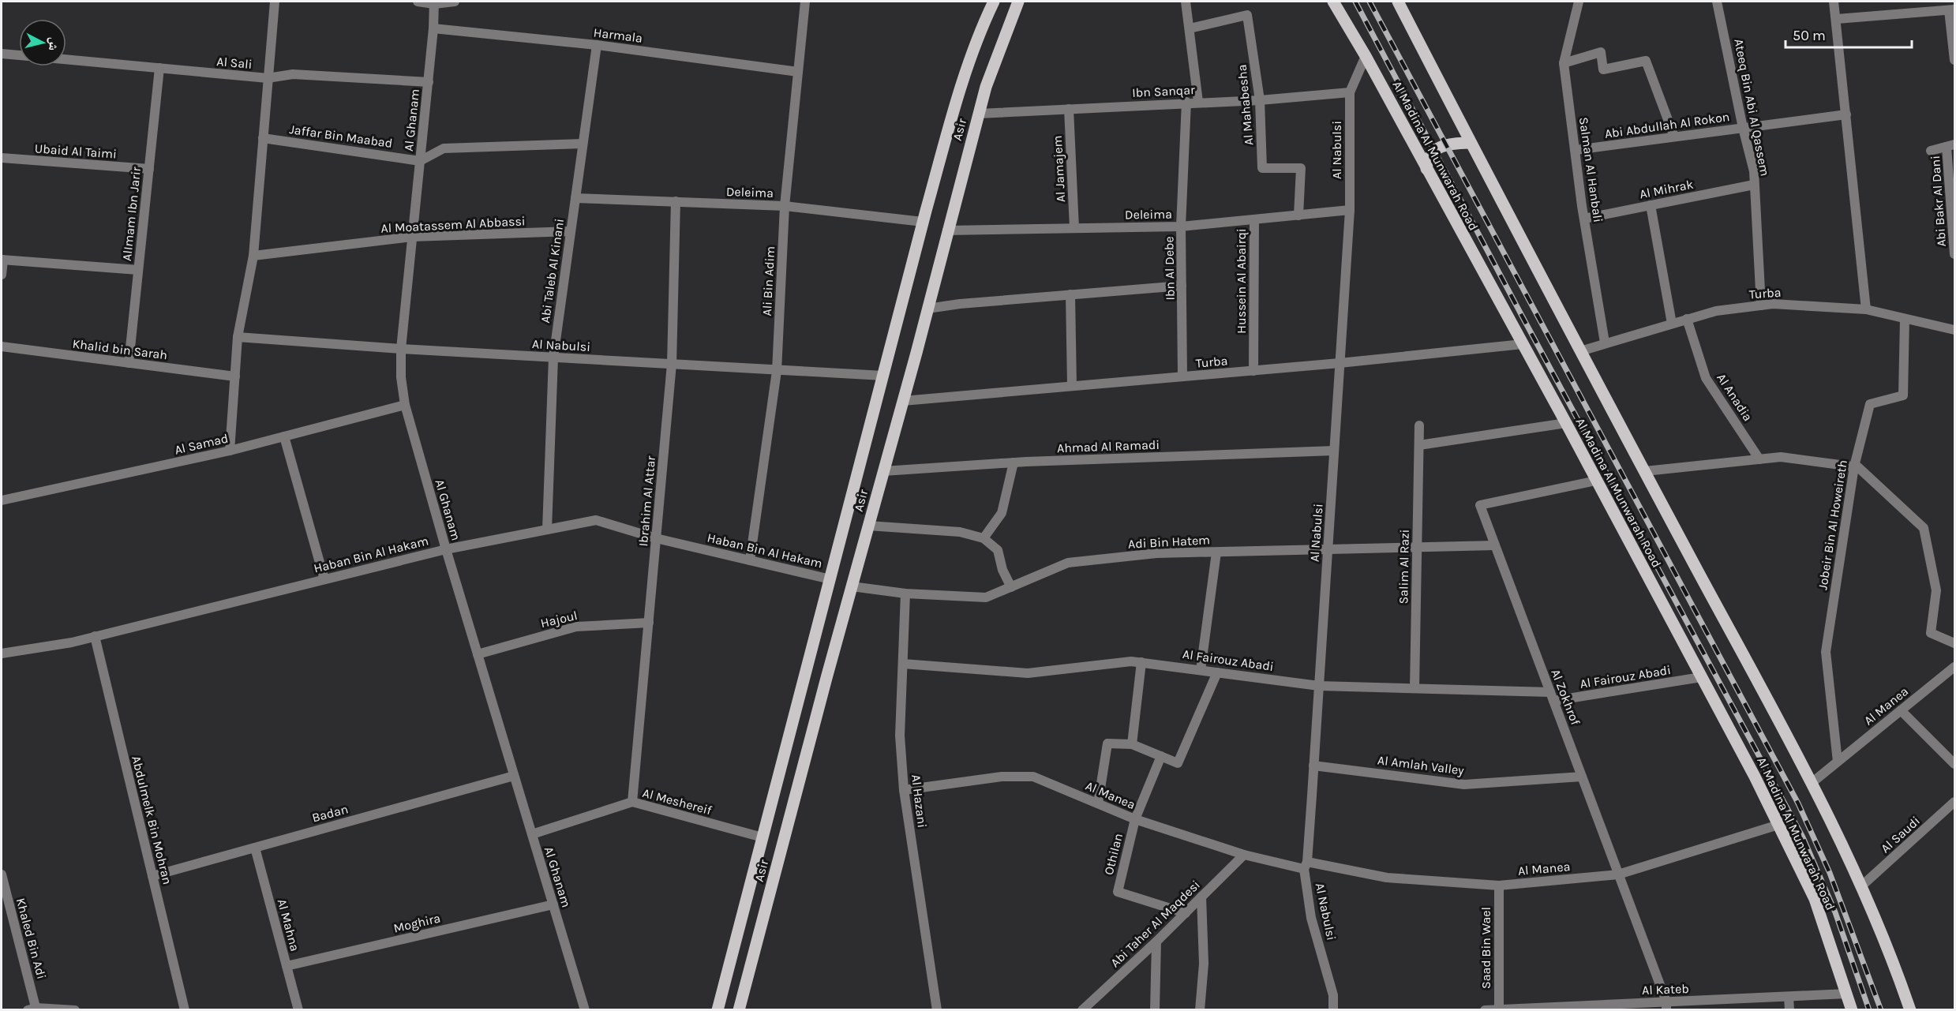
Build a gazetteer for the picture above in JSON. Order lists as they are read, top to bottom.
{
  "streets": {
    "main road": ["Asir", "Al Madina Al Munwarah Road"],
    "street": [
      "Harmala",
      "Al Sali",
      "Ibn Sanqar",
      "Al Mahabesha",
      "Ateeq Bin Abi Al Qassem",
      "Al Ghanam",
      "Abi Abdullah Al Rokon",
      "Jaffar Bin Maabad",
      "Al Nabulsi",
      "Ubaid Al Taimi",
      "Al Jamajem",
      "Salman Al Hanbali",
      "Al Mihrak",
      "Deleima",
      "Abi Bakr Al Dani",
      "AlImam Ibn Jarir",
      "Al Moatassem Al Abbassi",
      "Ibn Al Debe",
      "Abi Taleb Al Kinani",
      "Ali Bin Adim",
      "Hussein Al Abairqi",
      "Turba",
      "Khalid bin Sarah",
      "Al Anadia",
      "Al Samad",
      "Ahmad Al Ramadi",
      "Ibrahim Al Attar",
      "Jobeir Bin Al Howeireth",
      "Adi Bin Hatem",
      "Haban Bin Al Hakam",
      "Salim Al Razi",
      "Hajoul",
      "Al Fairouz Abadi",
      "Al Zokhrof",
      "Al Manea",
      "Al Amlah Valley",
      "Al Meshereif",
      "Al Hazani",
      "Badan",
      "Abdulmelk Bin Mohran",
      "Al Saudi",
      "Othilan",
      "Moghira",
      "Abi Taher Al Maqdesi",
      "Al Mahna",
      "Khaled Bin Adi",
      "Saad Bin Wael",
      "Al Kateb"
    ]
  },
  "crossings": [
    ["Harmala", "Al Ghanam"],
    ["Harmala", "Abi Taleb Al Kinani"],
    ["Harmala", "Ali Bin Adim"],
    ["Al Sali", "Al Ghanam"],
    ["Al Sali", "AlImam Ibn Jarir"],
    ["Ibn Sanqar", "Al Mahabesha"],
    ["Ibn Sanqar", "Asir"],
    ["Ibn Sanqar", "Al Nabulsi"],
    ["Ibn Sanqar", "Al Jamajem"],
    ["Ibn Sanqar", "Ibn Al Debe"],
    ["Al Mahabesha", "Deleima"],
    ["Ateeq Bin Abi Al Qassem", "Abi Abdullah Al Rokon"],
    ["Ateeq Bin Abi Al Qassem", "Al Mihrak"],
    ["Ateeq Bin Abi Al Qassem", "Turba"],
    ["Al Ghanam", "Jaffar Bin Maabad"],
    ["Al Ghanam", "Al Nabulsi"],
    ["Al Ghanam", "Al Moatassem Al Abbassi"],
    ["Al Ghanam", "Al Samad"],
    ["Al Ghanam", "Haban Bin Al Hakam"],
    ["Al Ghanam", "Hajoul"],
    ["Al Ghanam", "Al Meshereif"],
    ["Al Ghanam", "Badan"],
    ["Al Ghanam", "Moghira"],
    ["Abi Abdullah Al Rokon", "Salman Al Hanbali"],
    ["Asir", "Al Nabulsi"],
    ["Asir", "Deleima"],
    ["Asir", "Turba"],
    ["Asir", "Ahmad Al Ramadi"],
    ["Asir", "Adi Bin Hatem"],
    ["Asir", "Haban Bin Al Hakam"],
    ["Asir", "Al Meshereif"],
    ["Al Nabulsi", "Al Madina Al Munwarah Road"],
    ["Al Nabulsi", "Deleima"],
    ["Al Nabulsi", "Abi Taleb Al Kinani"],
    ["Al Nabulsi", "Ali Bin Adim"],
    ["Al Nabulsi", "Turba"],
    ["Al Nabulsi", "Ahmad Al Ramadi"],
    ["Al Nabulsi", "Ibrahim Al Attar"],
    ["Al Nabulsi", "Adi Bin Hatem"],
    ["Al Nabulsi", "Al Fairouz Abadi"],
    ["Al Nabulsi", "Al Manea"],
    ["Al Nabulsi", "Al Amlah Valley"],
    ["Ubaid Al Taimi", "AlImam Ibn Jarir"],
    ["Al Madina Al Munwarah Road", "Turba"],
    ["Al Madina Al Munwarah Road", "Al Fairouz Abadi"],
    ["Al Madina Al Munwarah Road", "Al Zokhrof"],
    ["Al Madina Al Munwarah Road", "Al Manea"],
    ["Al Madina Al Munwarah Road", "Al Kateb"],
    ["Al Jamajem", "Deleima"],
    ["Salman Al Hanbali", "Al Mihrak"],
    ["Salman Al Hanbali", "Turba"],
    ["Deleima", "Ibn Al Debe"],
    ["Deleima", "Abi Taleb Al Kinani"],
    ["Deleima", "Ali Bin Adim"],
    ["Deleima", "Hussein Al Abairqi"],
    ["Deleima", "Ibrahim Al Attar"],
    ["AlImam Ibn Jarir", "Khalid bin Sarah"],
    ["Al Moatassem Al Abbassi", "Abi Taleb Al Kinani"],
    ["Ibn Al Debe", "Turba"],
    ["Abi Taleb Al Kinani", "Haban Bin Al Hakam"],
    ["Ali Bin Adim", "Haban Bin Al Hakam"],
    ["Hussein Al Abairqi", "Turba"],
    ["Turba", "Al Anadia"],
    ["Turba", "Jobeir Bin Al Howeireth"],
    ["Ibrahim Al Attar", "Haban Bin Al Hakam"],
    ["Ibrahim Al Attar", "Hajoul"],
    ["Ibrahim Al Attar", "Al Meshereif"],
    ["Jobeir Bin Al Howeireth", "Al Manea"],
    ["Adi Bin Hatem", "Salim Al Razi"],
    ["Adi Bin Hatem", "Al Zokhrof"],
    ["Adi Bin Hatem", "Al Hazani"],
    ["Haban Bin Al Hakam", "Abdulmelk Bin Mohran"],
    ["Salim Al Razi", "Al Fairouz Abadi"],
    ["Al Fairouz Abadi", "Al Zokhrof"],
    ["Al Fairouz Abadi", "Al Hazani"],
    ["Al Zokhrof", "Al Manea"],
    ["Al Zokhrof", "Al Amlah Valley"],
    ["Al Zokhrof", "Al Kateb"],
    ["Al Manea", "Al Hazani"],
    ["Al Manea", "Othilan"],
    ["Al Manea", "Abi Taher Al Maqdesi"],
    ["Al Manea", "Saad Bin Wael"],
    ["Badan", "Abdulmelk Bin Mohran"],
    ["Badan", "Al Mahna"],
    ["Othilan", "Abi Taher Al Maqdesi"],
    ["Moghira", "Al Mahna"],
    ["Saad Bin Wael", "Al Kateb"]
  ],
  "scale_bar": "50 m",
  "north": "right"
}
